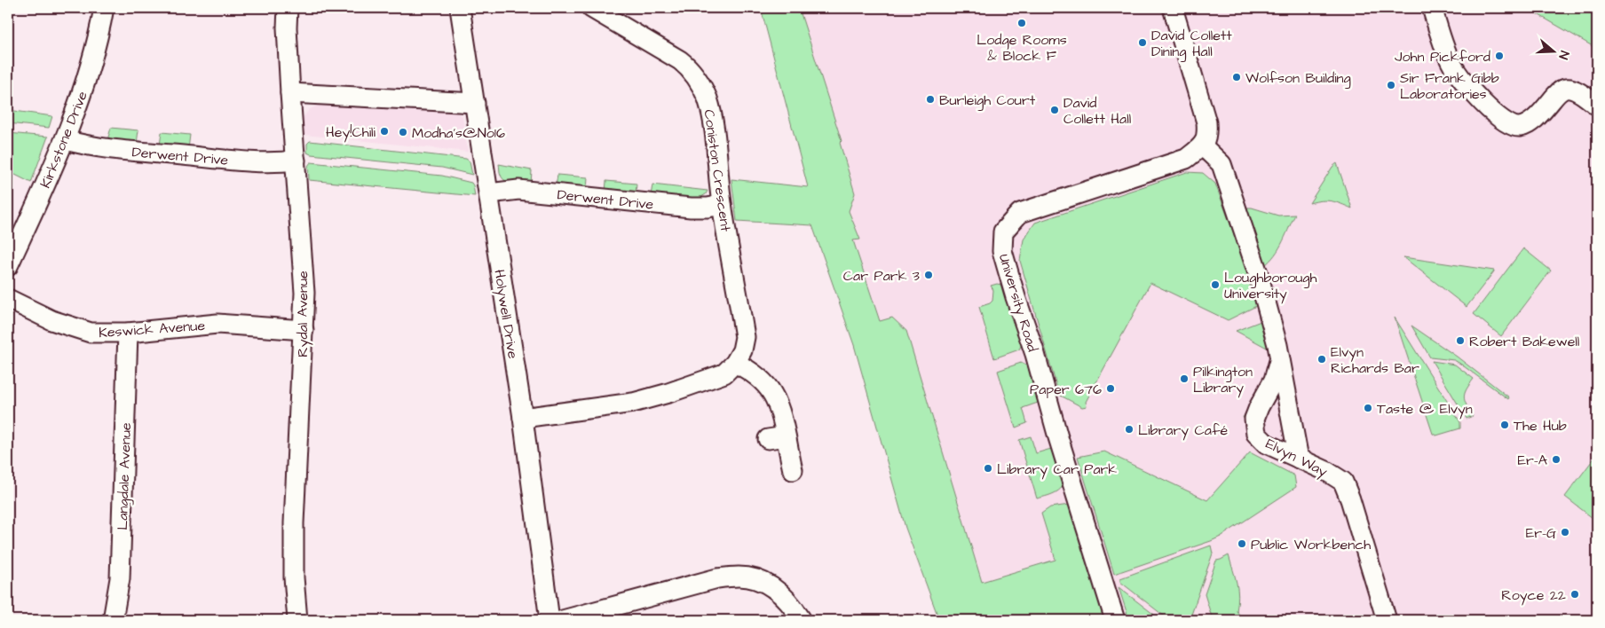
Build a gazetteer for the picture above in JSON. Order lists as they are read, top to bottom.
{
  "streets": {
    "street": [
      "Kirkstone Drive",
      "Derwent Drive",
      "Coniston Crescent",
      "University Road",
      "Rydal Avenue",
      "Holywell Drive",
      "Keswick Avenue",
      "Elvyn Way",
      "Langdale Avenue"
    ]
  },
  "crossings": [
    ["Kirkstone Drive", "Derwent Drive"],
    ["Derwent Drive", "Coniston Crescent"],
    ["Derwent Drive", "Rydal Avenue"],
    ["Derwent Drive", "Holywell Drive"],
    ["Coniston Crescent", "Holywell Drive"],
    ["Rydal Avenue", "Keswick Avenue"],
    ["Keswick Avenue", "Langdale Avenue"]
  ],
  "places": [
    "Lodge Rooms & Block F",
    "David Collett Dining Hall",
    "John Pickford",
    "Wolfson Building",
    "Sir Frank Gibb Laboratories",
    "Burleigh Court",
    "David Collett Hall",
    "Hey!Chili",
    "Modha's@No16",
    "Car Park 3",
    "Loughborough University",
    "Robert Bakewell",
    "Elvyn Richards Bar",
    "Pilkington Library",
    "Paper 676",
    "Taste @ Elvyn",
    "The Hub",
    "Library Café",
    "Er-A",
    "Library Car Park",
    "Er-G",
    "Public Workbench",
    "Royce 22"
  ],
  "north": "right"
}
